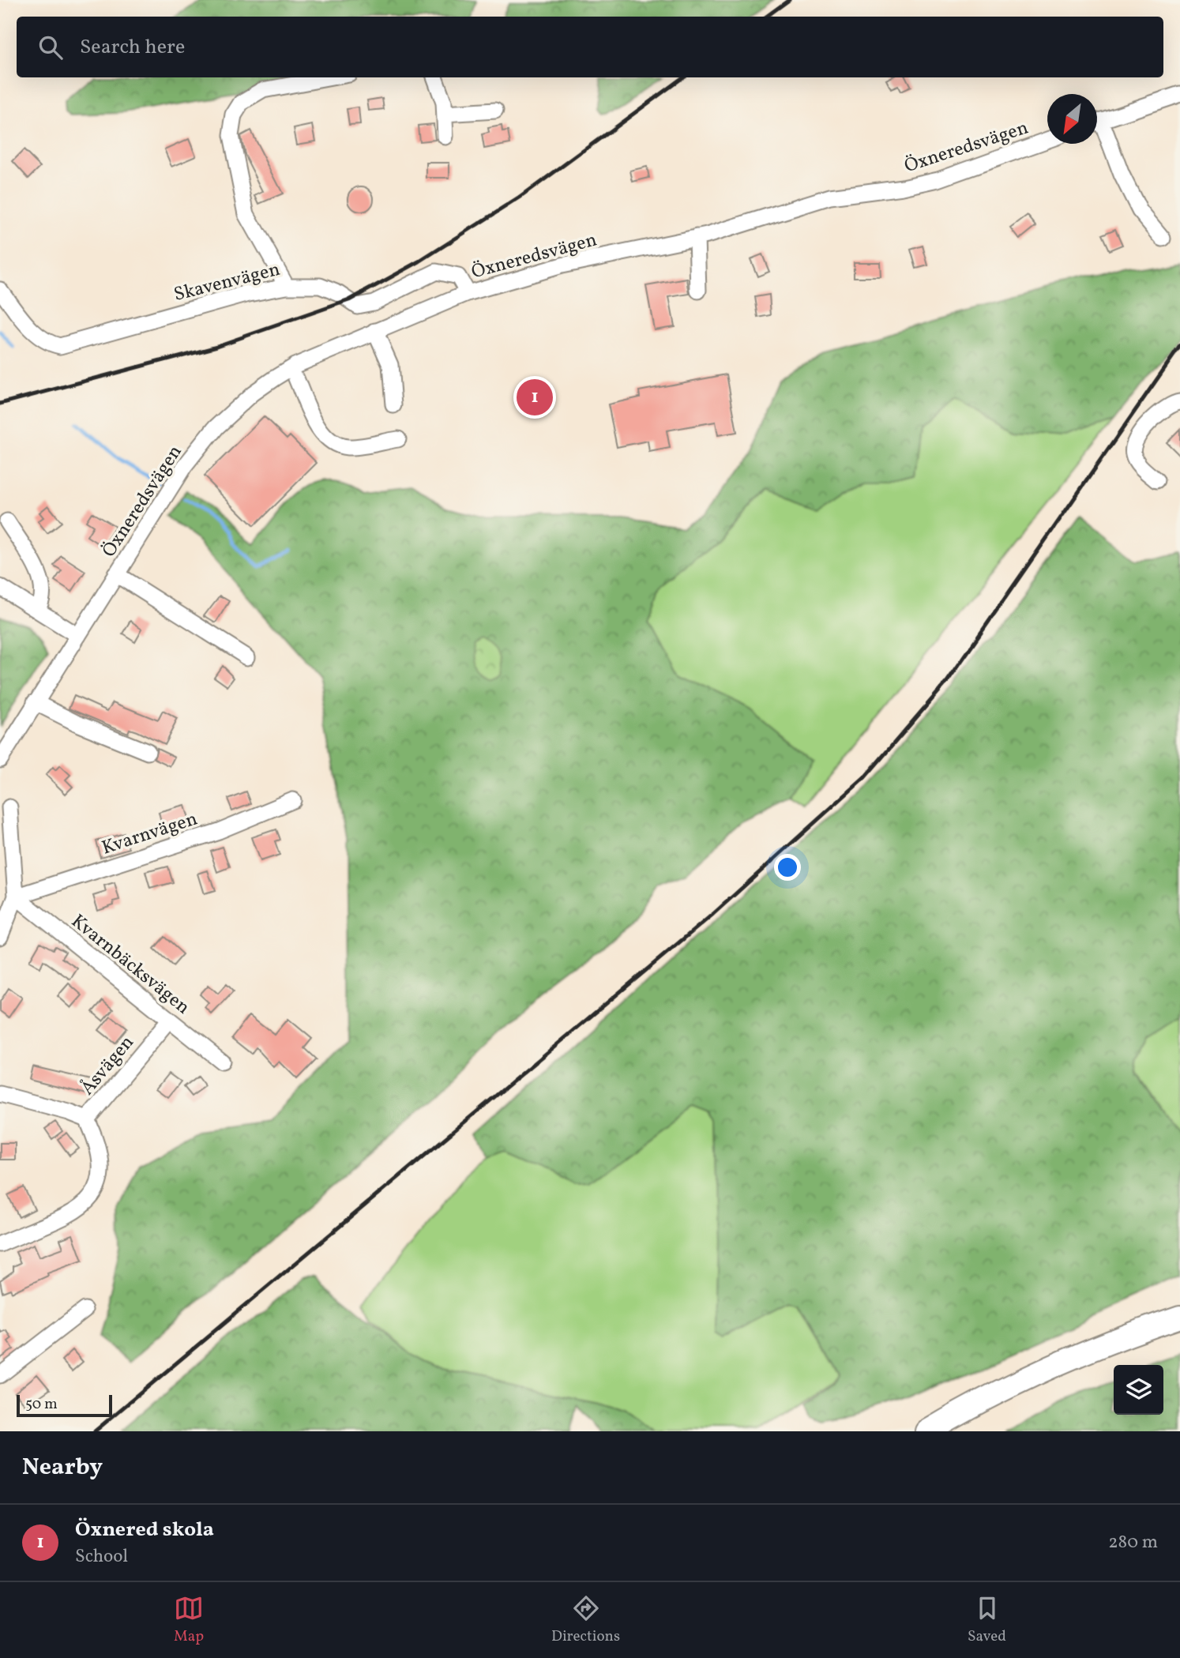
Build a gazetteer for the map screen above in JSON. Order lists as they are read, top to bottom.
{
  "streets": {
    "street": [
      "Öxneredsvägen",
      "Skavenvägen",
      "Kvarnvägen",
      "Kvarnbäcksvägen",
      "Åsvägen"
    ]
  },
  "crossings": [
    ["Öxneredsvägen", "Skavenvägen"],
    ["Kvarnvägen", "Kvarnbäcksvägen"],
    ["Kvarnbäcksvägen", "Åsvägen"]
  ],
  "scale_bar": "50 m",
  "north": "bottom left",
  "page": {
    "search": "Search here",
    "pins": "1",
    "scale": "50 m",
    "heading": "Nearby",
    "list": [
      {
        "mark": "1",
        "name": "Öxnered skola",
        "note": "School",
        "value": "280 m"
      }
    ],
    "nav": ["Map", "Directions", "Saved"]
  }
}
